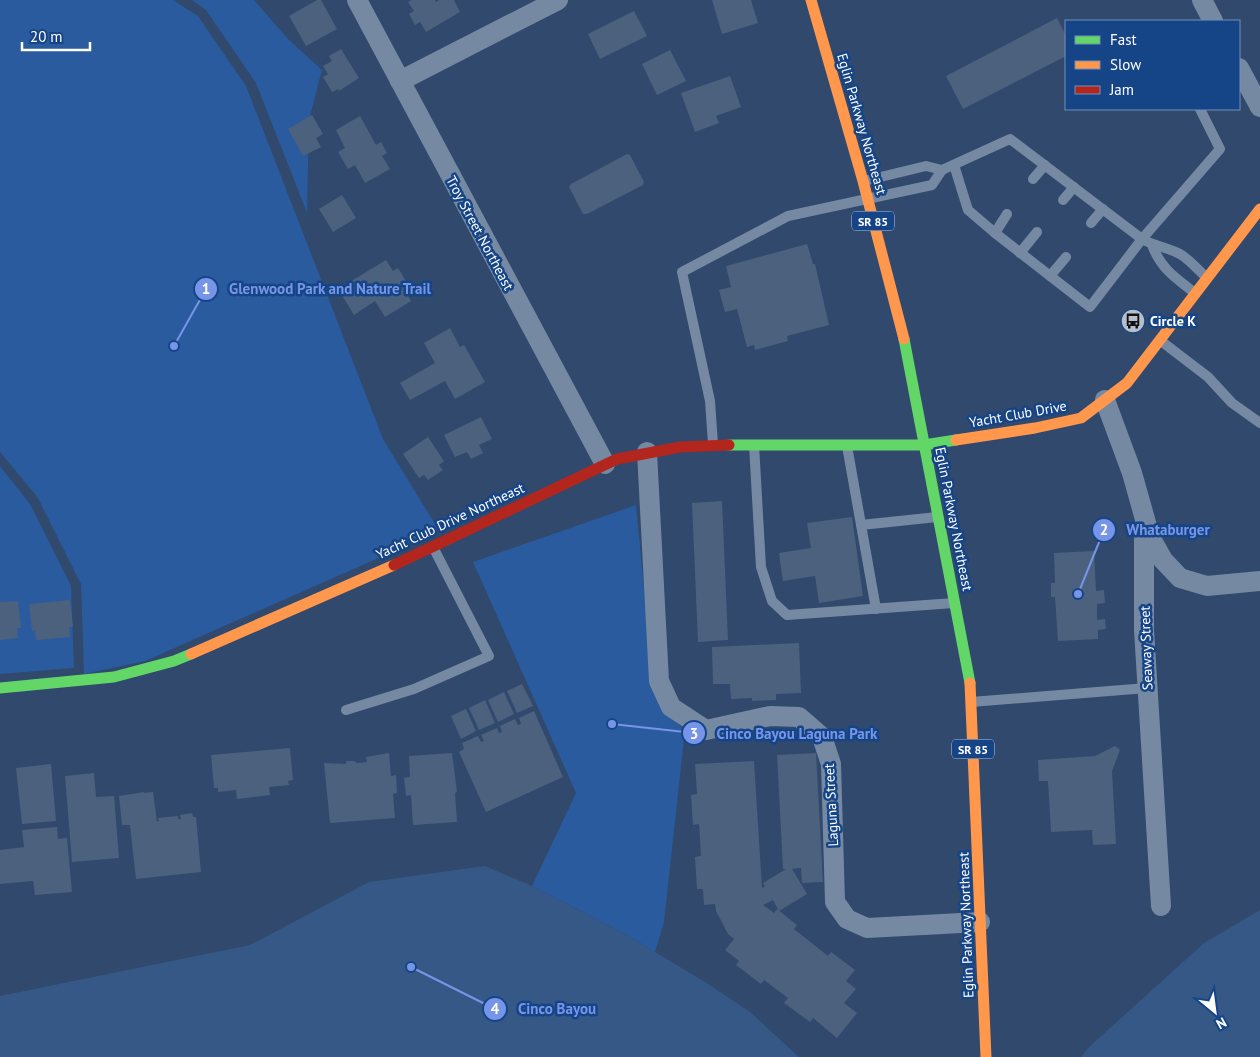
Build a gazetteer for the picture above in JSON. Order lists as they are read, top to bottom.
{
  "streets": {
    "main road": [
      "Eglin Parkway Northeast",
      "SR 85",
      "Yacht Club Drive",
      "Yacht Club Drive Northeast"
    ],
    "street": ["Troy Street Northeast", "Seaway Street", "Laguna Street"]
  },
  "crossings": [
    ["Eglin Parkway Northeast", "Yacht Club Drive"],
    ["Eglin Parkway Northeast", "Yacht Club Drive Northeast"],
    ["Eglin Parkway Northeast", "Laguna Street"],
    ["Troy Street Northeast", "Yacht Club Drive Northeast"],
    ["Yacht Club Drive", "Yacht Club Drive Northeast"],
    ["Yacht Club Drive", "Seaway Street"],
    ["Yacht Club Drive Northeast", "Laguna Street"]
  ],
  "places": {
    "bus stop": ["Circle K"],
    "other": [
      "Glenwood Park and Nature Trail",
      "Whataburger",
      "Cinco Bayou Laguna Park",
      "Cinco Bayou"
    ]
  },
  "legend": ["Fast", "Slow", "Jam"],
  "scale_bar": "20 m",
  "north": "bottom right"
}
